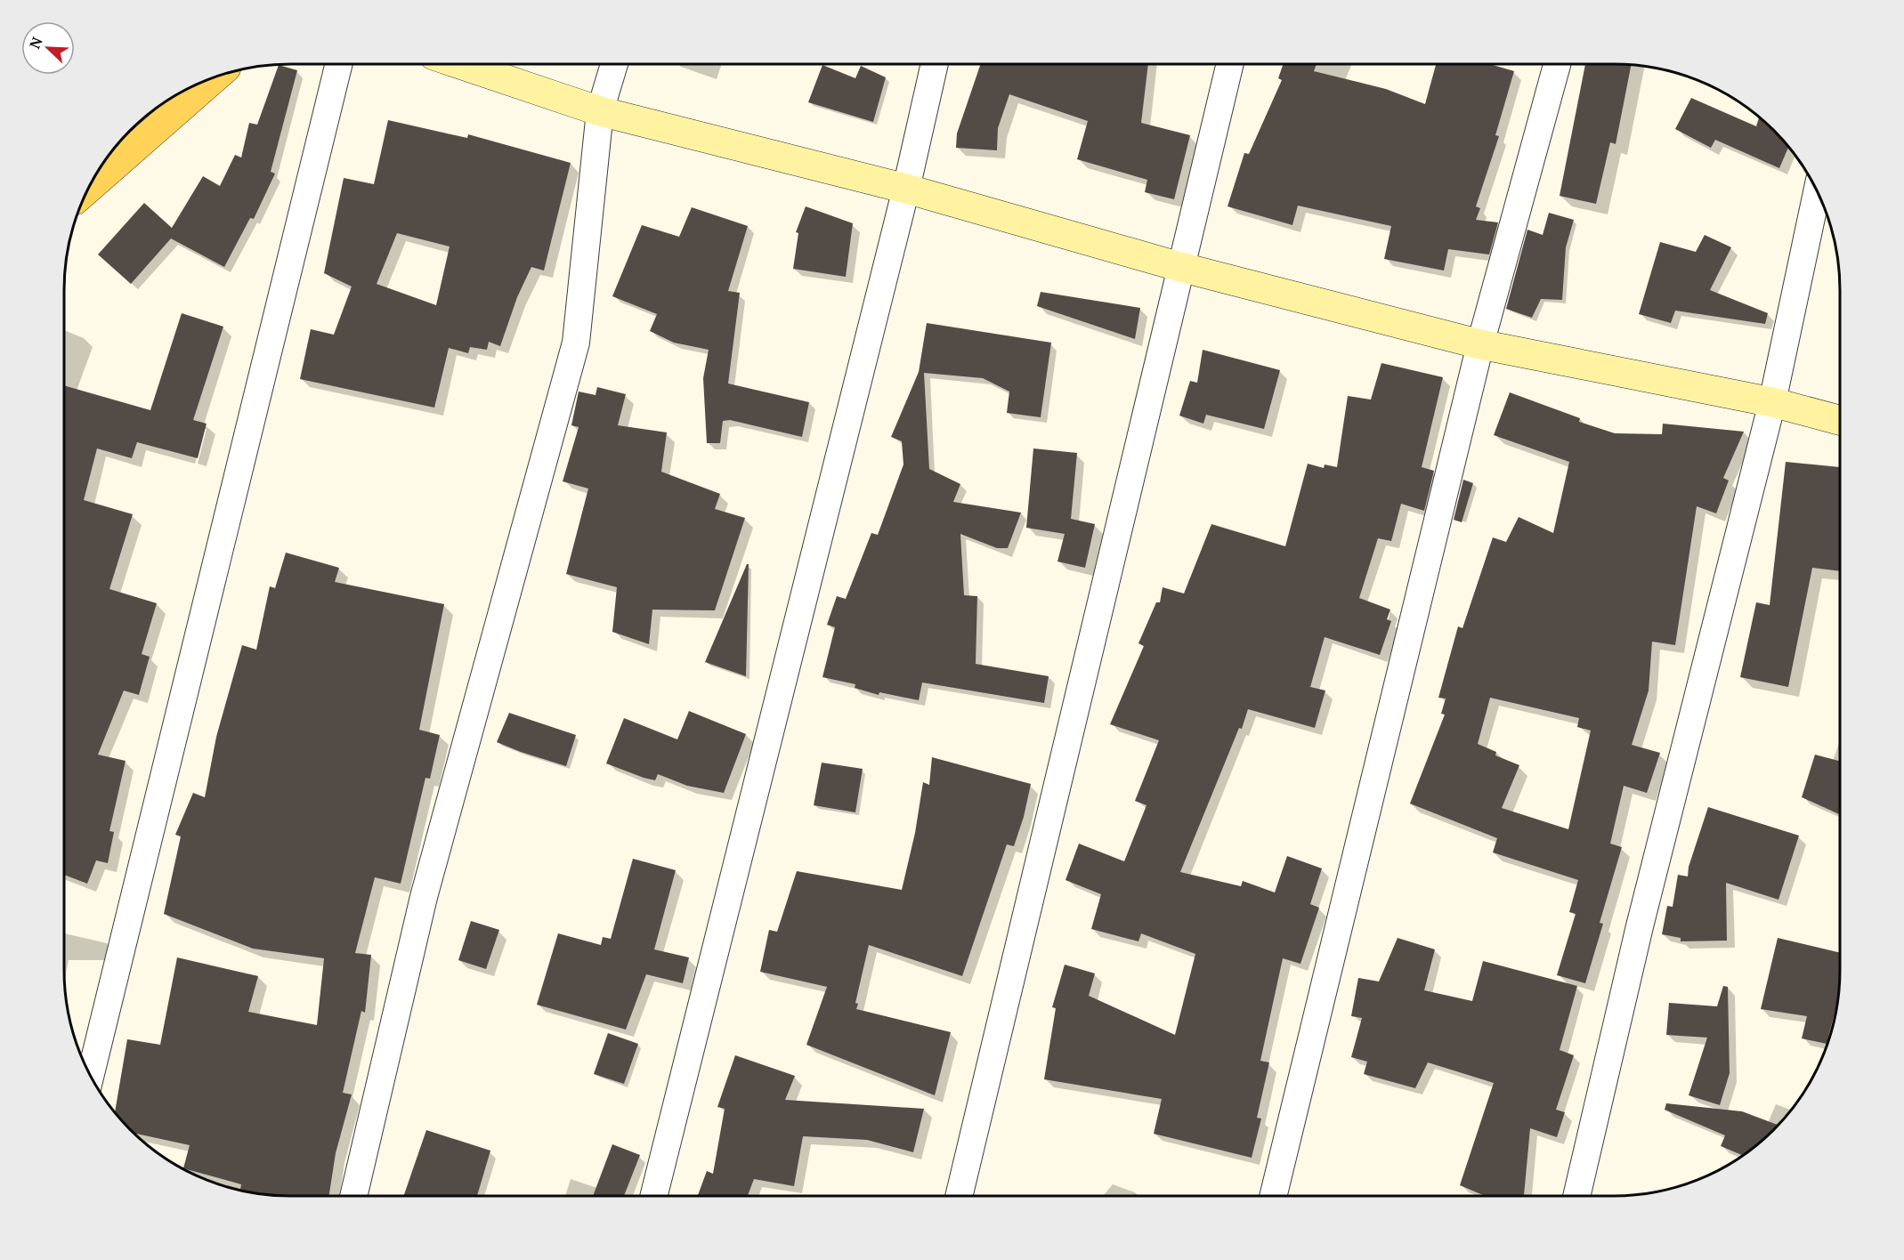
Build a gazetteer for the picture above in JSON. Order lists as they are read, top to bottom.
{
  "north": "top left"
}
